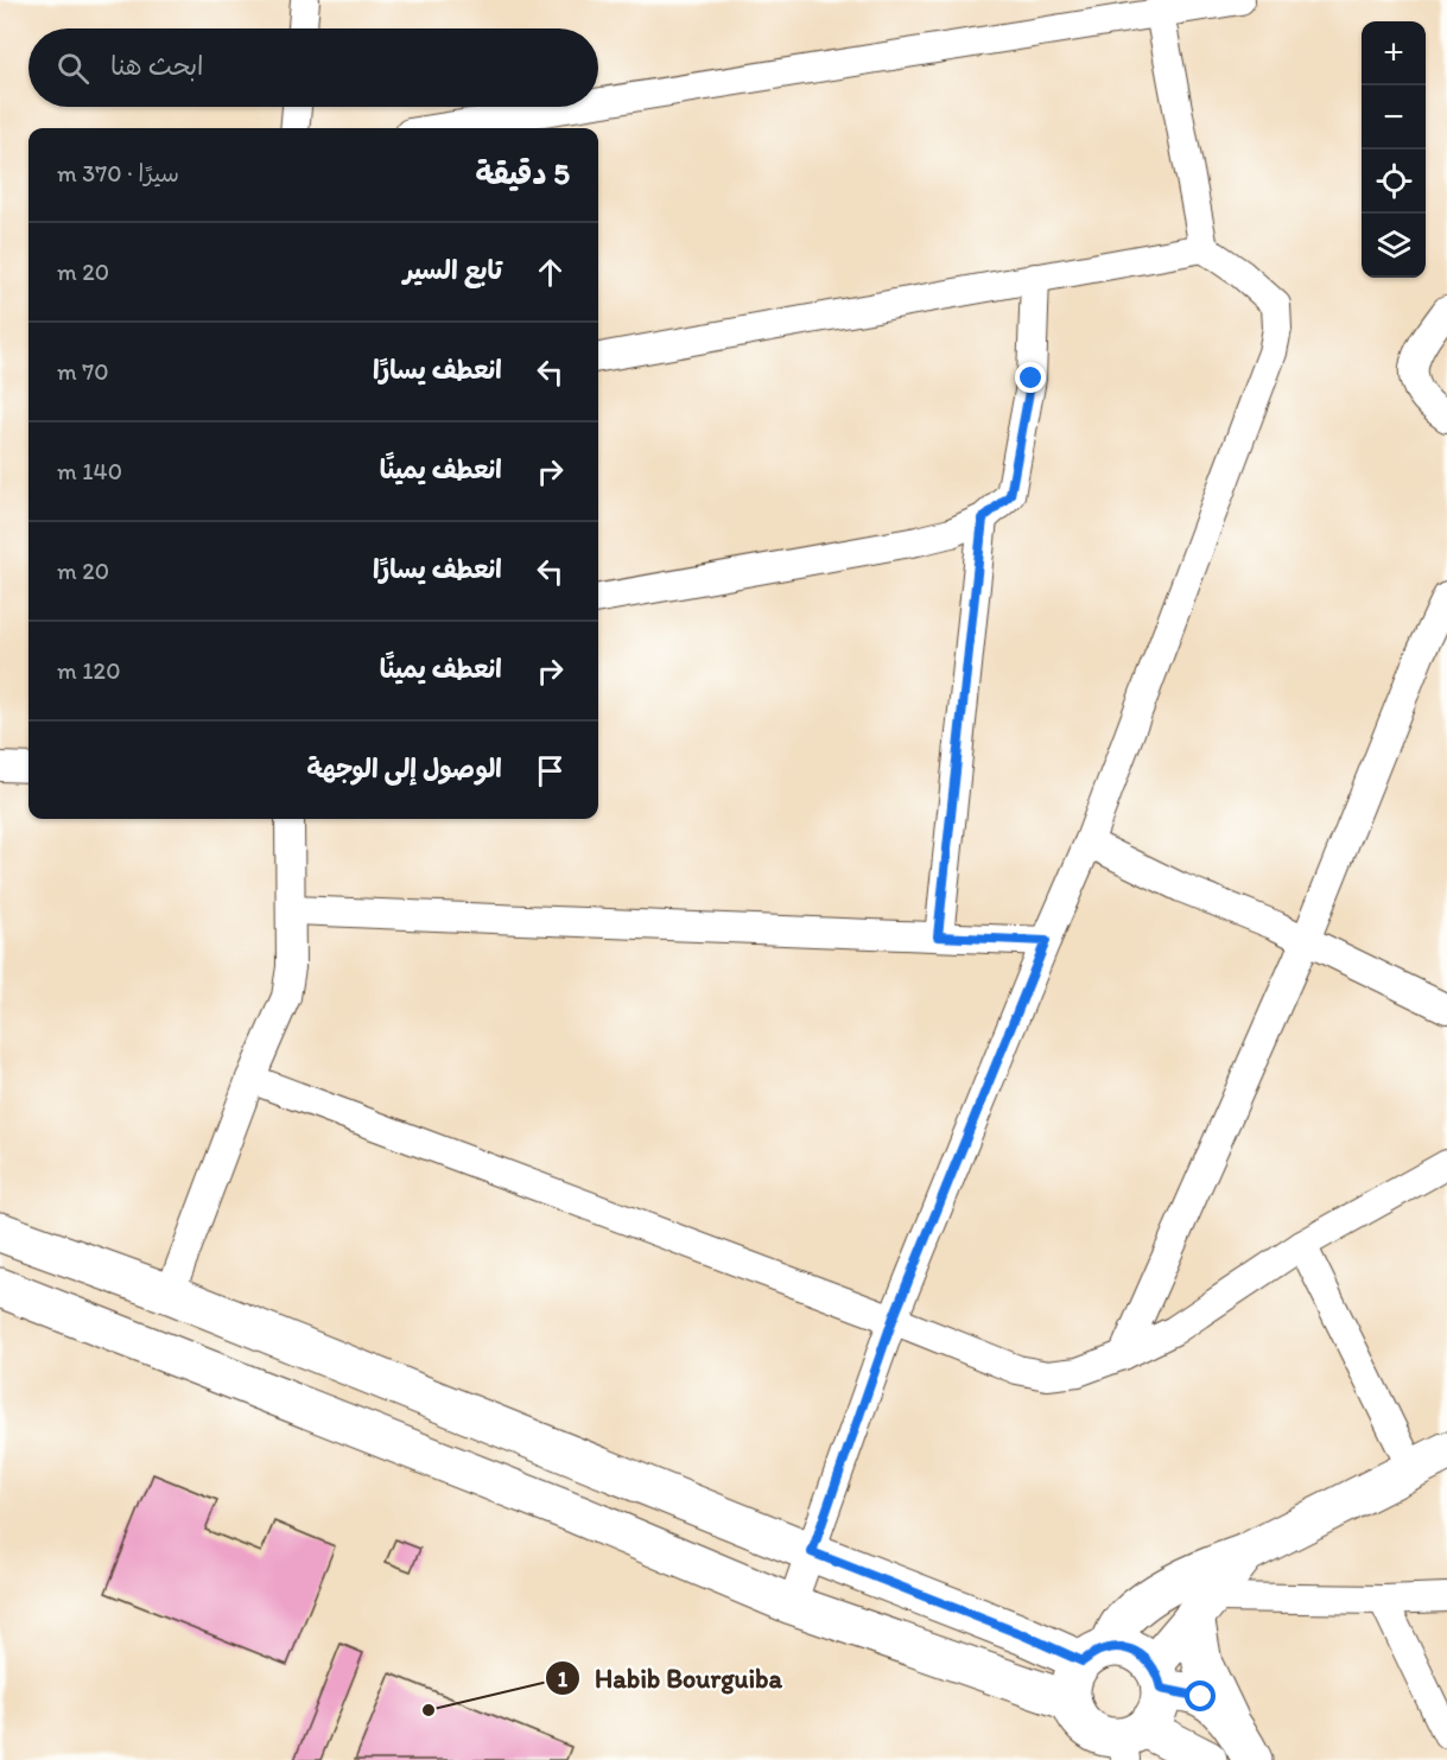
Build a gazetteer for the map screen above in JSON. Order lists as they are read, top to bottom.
{
  "places": ["Habib Bourguiba"],
  "page": {
    "map_buttons": ["+", "−"],
    "search": "ابحث هنا",
    "heading": ["5 دقيقة", "سيرًا · 370 m"],
    "list": [
      ["تابع السير", "20 m"],
      ["انعطف يسارًا", "70 m"],
      ["انعطف يمينًا", "140 m"],
      ["انعطف يسارًا", "20 m"],
      ["انعطف يمينًا", "120 m"],
      "الوصول إلى الوجهة"
    ]
  }
}
